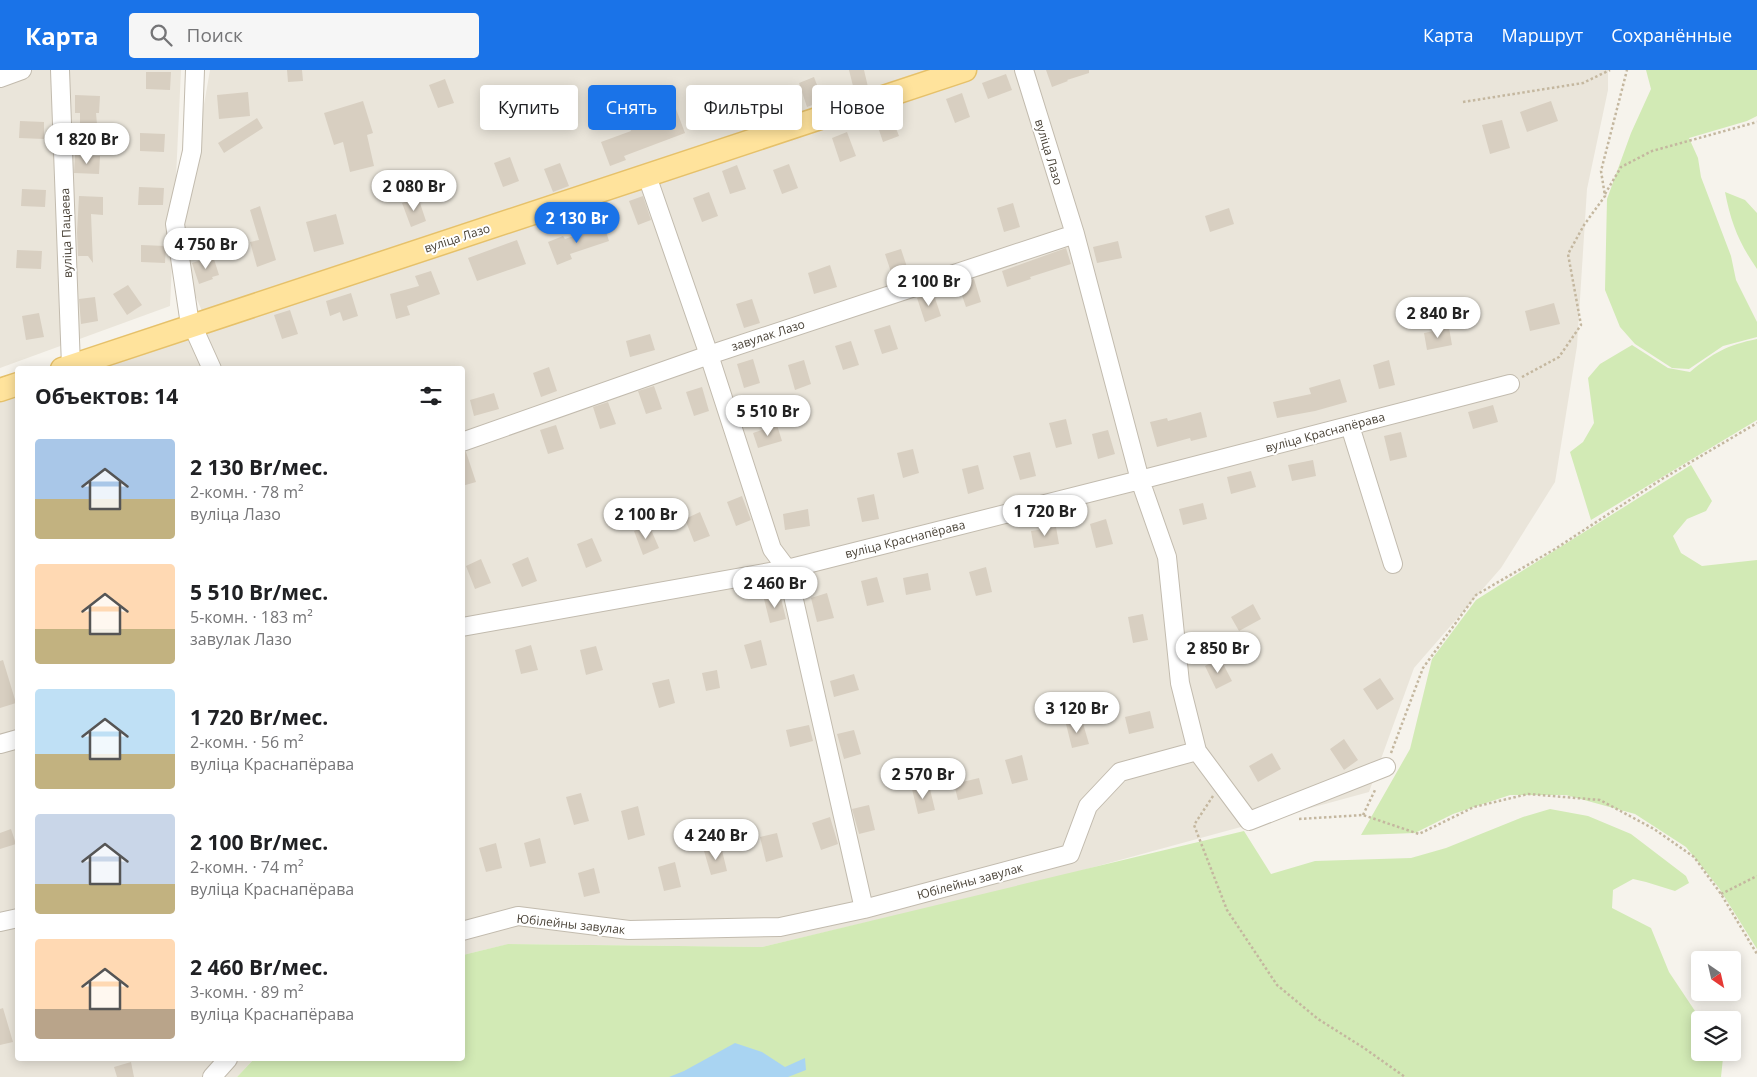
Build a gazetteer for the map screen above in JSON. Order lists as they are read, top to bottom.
{
  "streets": {
    "main road": ["вуліца Лазо"],
    "street": [
      "вуліца Пацаева",
      "завулак Лазо",
      "вуліца Краснапёрава",
      "Юбілейны завулак"
    ]
  },
  "crossings": [
    ["вуліца Лазо", "завулак Лазо"]
  ],
  "north": "bottom right",
  "page": {
    "header": "Карта",
    "search": "Поиск",
    "nav": ["Карта", "Маршрут", "Сохранённые"],
    "chip": [
      "Купить",
      "Снять",
      "Фильтры",
      "Новое"
    ],
    "price": [
      "1 820 Br",
      "2 080 Br",
      "2 130 Br",
      "4 750 Br",
      "2 100 Br",
      "2 840 Br",
      "5 510 Br",
      "1 720 Br",
      "2 100 Br",
      "2 460 Br",
      "2 850 Br",
      "3 120 Br",
      "2 570 Br",
      "4 240 Br"
    ],
    "heading": "Объектов: 14",
    "list": [
      {
        "name": "2 130 Br/мес.",
        "note": "2-комн. · 78 m² · вуліца Лазо"
      },
      {
        "name": "5 510 Br/мес.",
        "note": "5-комн. · 183 m² · завулак Лазо"
      },
      {
        "name": "1 720 Br/мес.",
        "note": "2-комн. · 56 m² · вуліца Краснапёрава"
      },
      {
        "name": "2 100 Br/мес.",
        "note": "2-комн. · 74 m² · вуліца Краснапёрава"
      },
      {
        "name": "2 460 Br/мес.",
        "note": "3-комн. · 89 m² · вуліца Краснапёрава"
      }
    ]
  }
}
